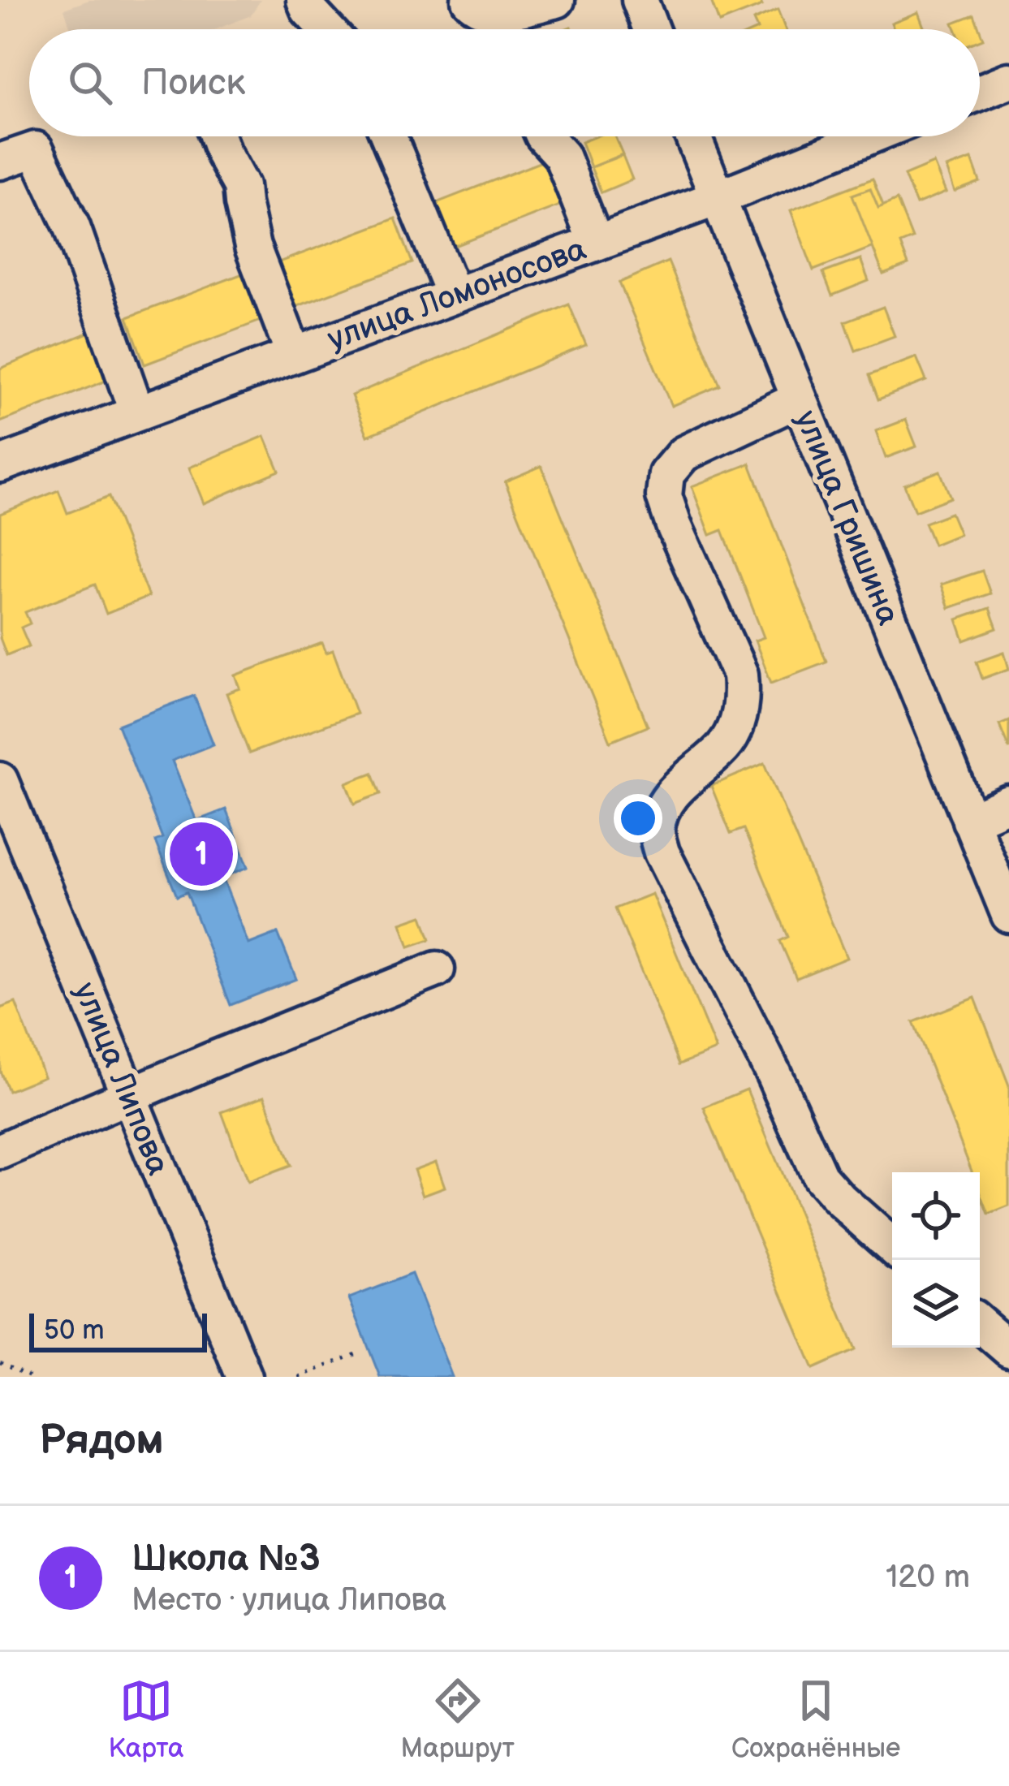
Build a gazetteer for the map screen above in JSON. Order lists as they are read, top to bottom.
{
  "streets": {
    "street": ["улица Ломоносова", "улица Гришина", "улица Липова"]
  },
  "crossings": [
    ["улица Ломоносова", "улица Гришина"]
  ],
  "scale_bar": "50 m",
  "page": {
    "search": "Поиск",
    "pins": "1",
    "scale": "50 m",
    "heading": "Рядом",
    "list": [
      {
        "mark": "1",
        "name": "Школа №3",
        "note": "Место · улица Липова",
        "value": "120 m"
      }
    ],
    "nav": ["Карта", "Маршрут", "Сохранённые"]
  }
}
